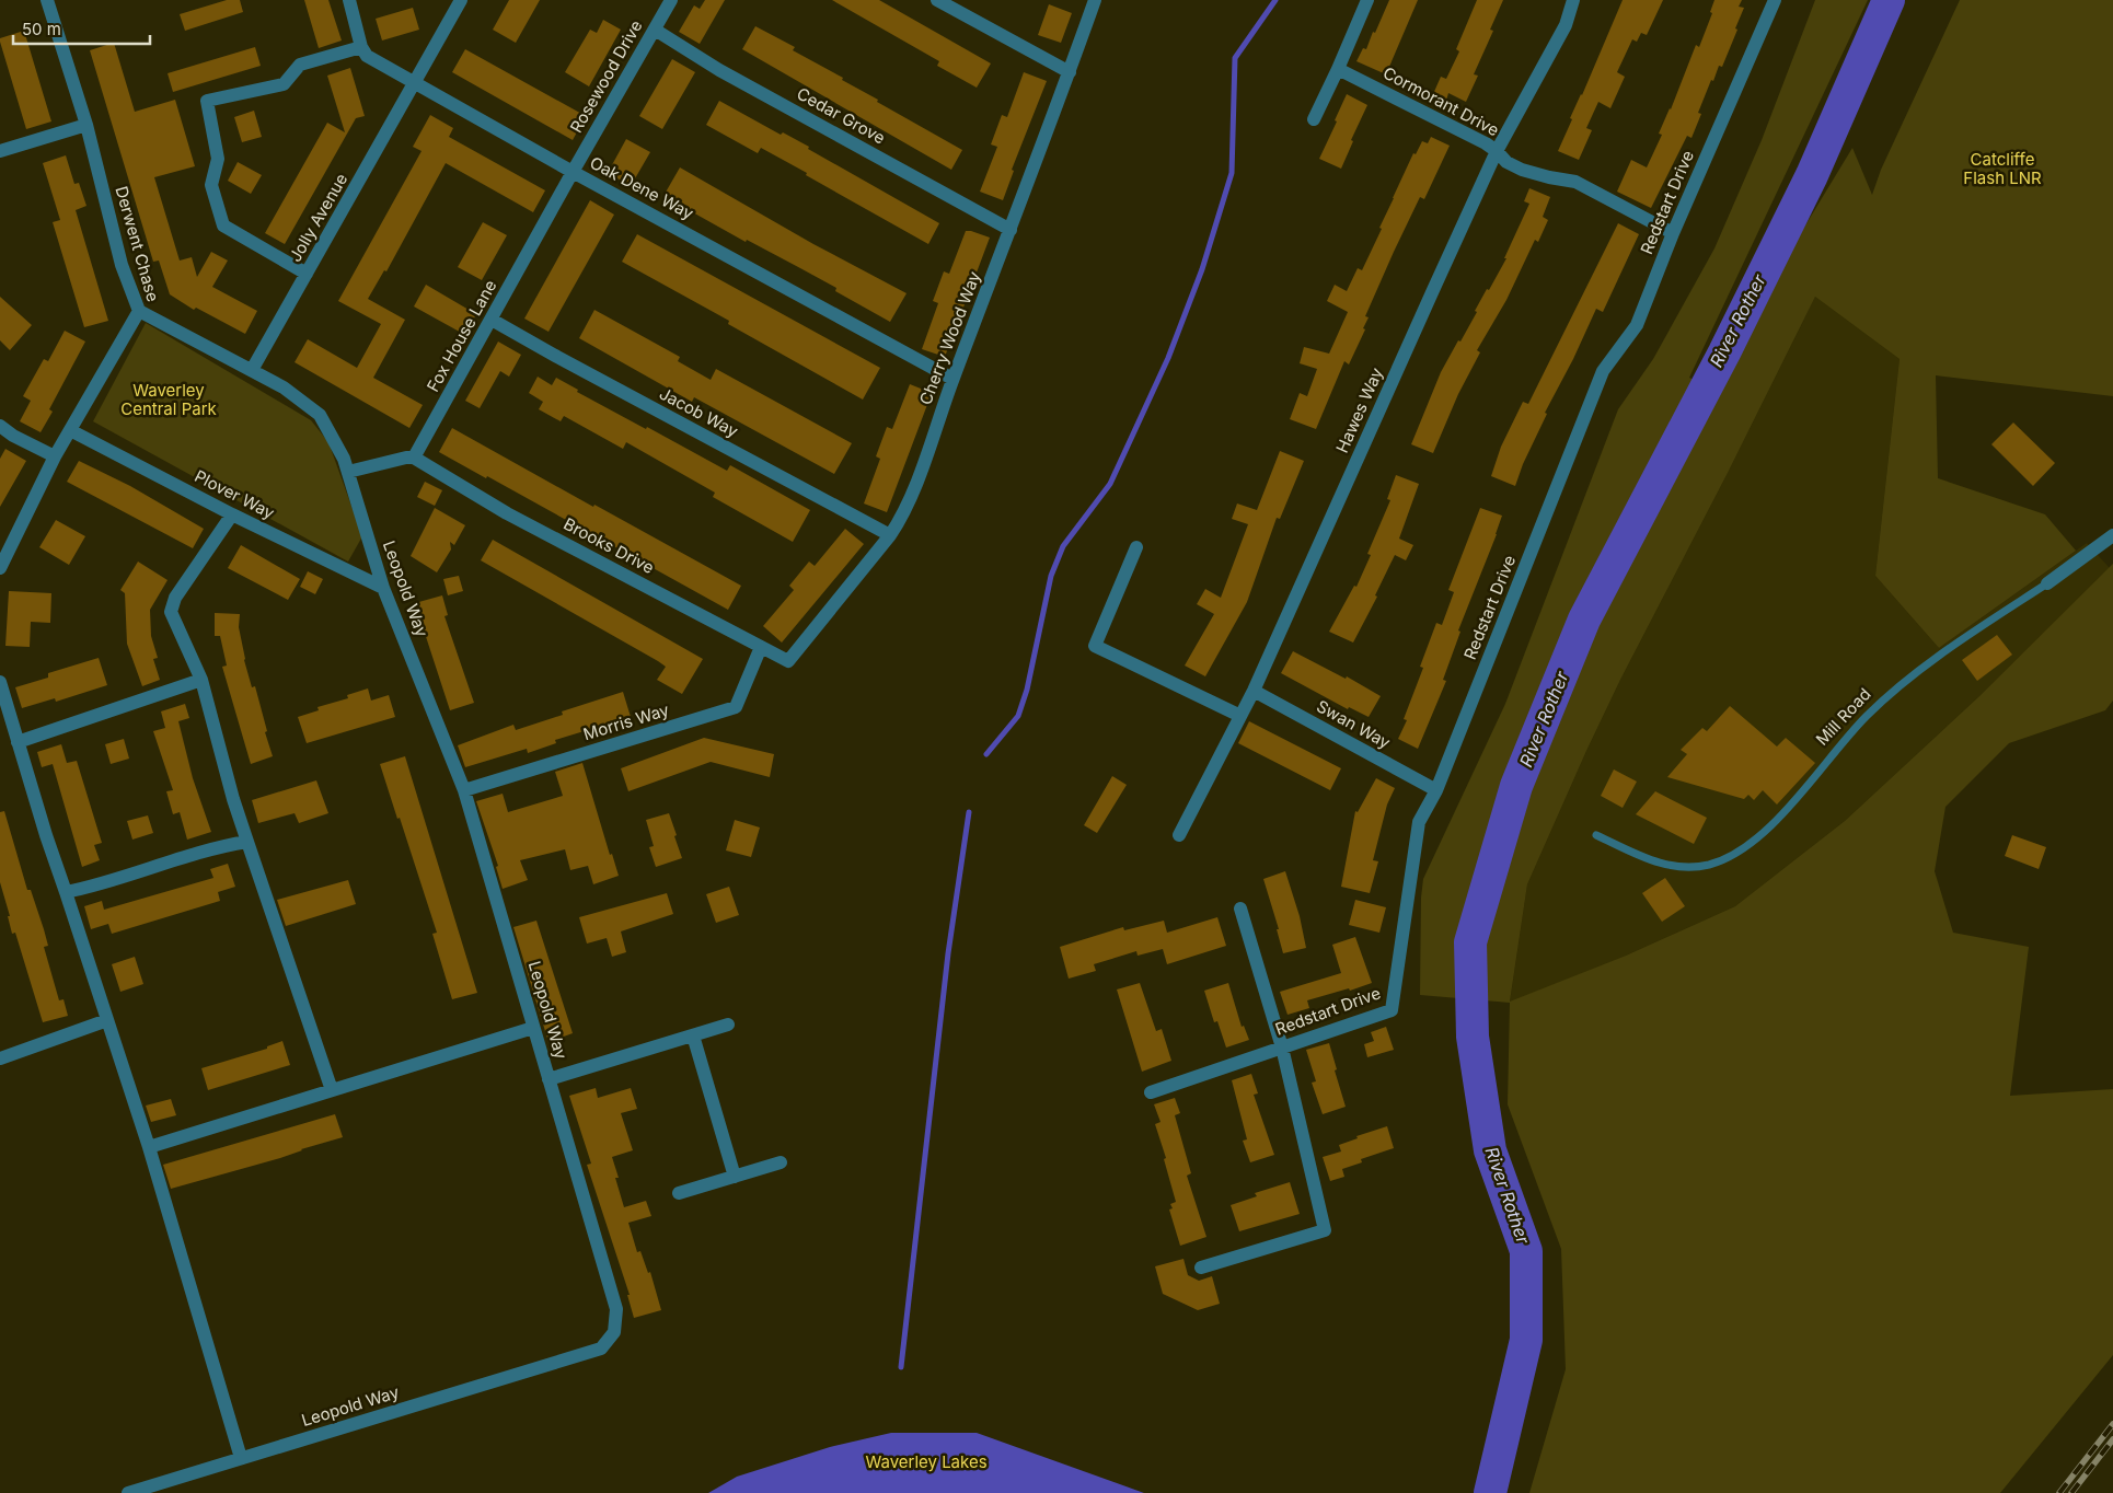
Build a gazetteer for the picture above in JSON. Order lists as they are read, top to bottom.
{
  "streets": {
    "street": [
      "Rosewood Drive",
      "Cormorant Drive",
      "Cedar Grove",
      "Oak Dene Way",
      "Redstart Drive",
      "Jolly Avenue",
      "Derwent Chase",
      "Fox House Lane",
      "Cherry Wood Way",
      "Hawes Way",
      "Jacob Way",
      "Plover Way",
      "Brooks Drive",
      "Leopold Way",
      "Mill Road",
      "Morris Way",
      "Swan Way"
    ]
  },
  "crossings": [
    ["Rosewood Drive", "Cedar Grove"],
    ["Rosewood Drive", "Oak Dene Way"],
    ["Rosewood Drive", "Fox House Lane"],
    ["Cormorant Drive", "Redstart Drive"],
    ["Cormorant Drive", "Hawes Way"],
    ["Cedar Grove", "Cherry Wood Way"],
    ["Oak Dene Way", "Jolly Avenue"],
    ["Oak Dene Way", "Fox House Lane"],
    ["Oak Dene Way", "Cherry Wood Way"],
    ["Redstart Drive", "Swan Way"],
    ["Jolly Avenue", "Leopold Way"],
    ["Derwent Chase", "Plover Way"],
    ["Derwent Chase", "Leopold Way"],
    ["Fox House Lane", "Jacob Way"],
    ["Fox House Lane", "Brooks Drive"],
    ["Cherry Wood Way", "Jacob Way"],
    ["Cherry Wood Way", "Brooks Drive"],
    ["Hawes Way", "Swan Way"],
    ["Plover Way", "Leopold Way"],
    ["Brooks Drive", "Morris Way"],
    ["Leopold Way", "Morris Way"]
  ],
  "water": ["River Rother"],
  "parks": ["Catcliffe Flash LNR", "Waverley Central Park", "Waverley Lakes"],
  "scale_bar": "50 m"
}
